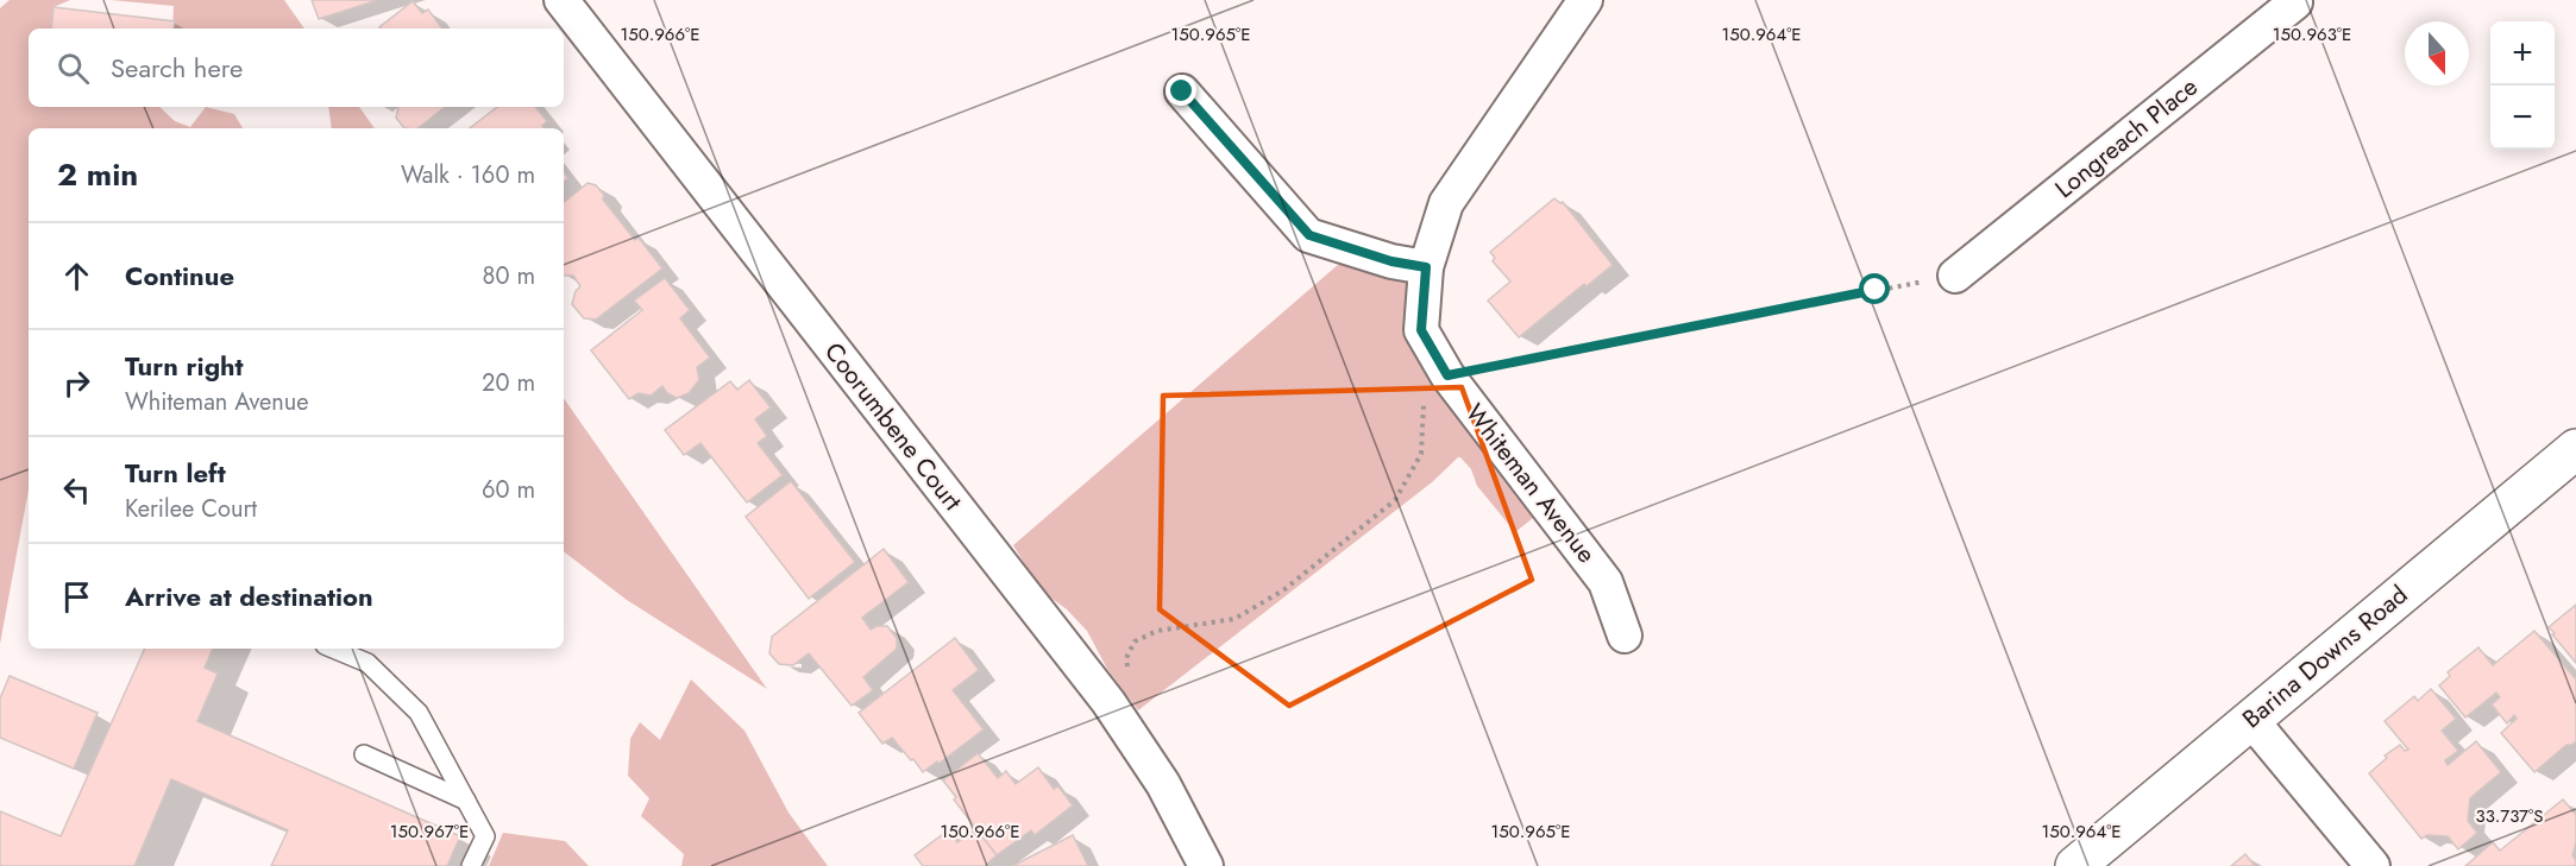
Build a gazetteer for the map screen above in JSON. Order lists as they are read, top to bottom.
{
  "streets": {
    "street": [
      "Longreach Place",
      "Coorumbene Court",
      "Whiteman Avenue",
      "Barina Downs Road"
    ]
  },
  "north": "bottom",
  "page": {
    "map_buttons": ["+", "−"],
    "search": "Search here",
    "heading": ["2 min", "Walk · 160 m"],
    "list": [
      ["Continue", "80 m"],
      ["Turn right", "Whiteman Avenue", "20 m"],
      ["Turn left", "Kerilee Court", "60 m"],
      "Arrive at destination"
    ]
  },
  "coordinates": [
    "150.966°E",
    "150.965°E",
    "150.964°E",
    "150.963°E",
    "33.737°S",
    "150.967°E"
  ]
}
